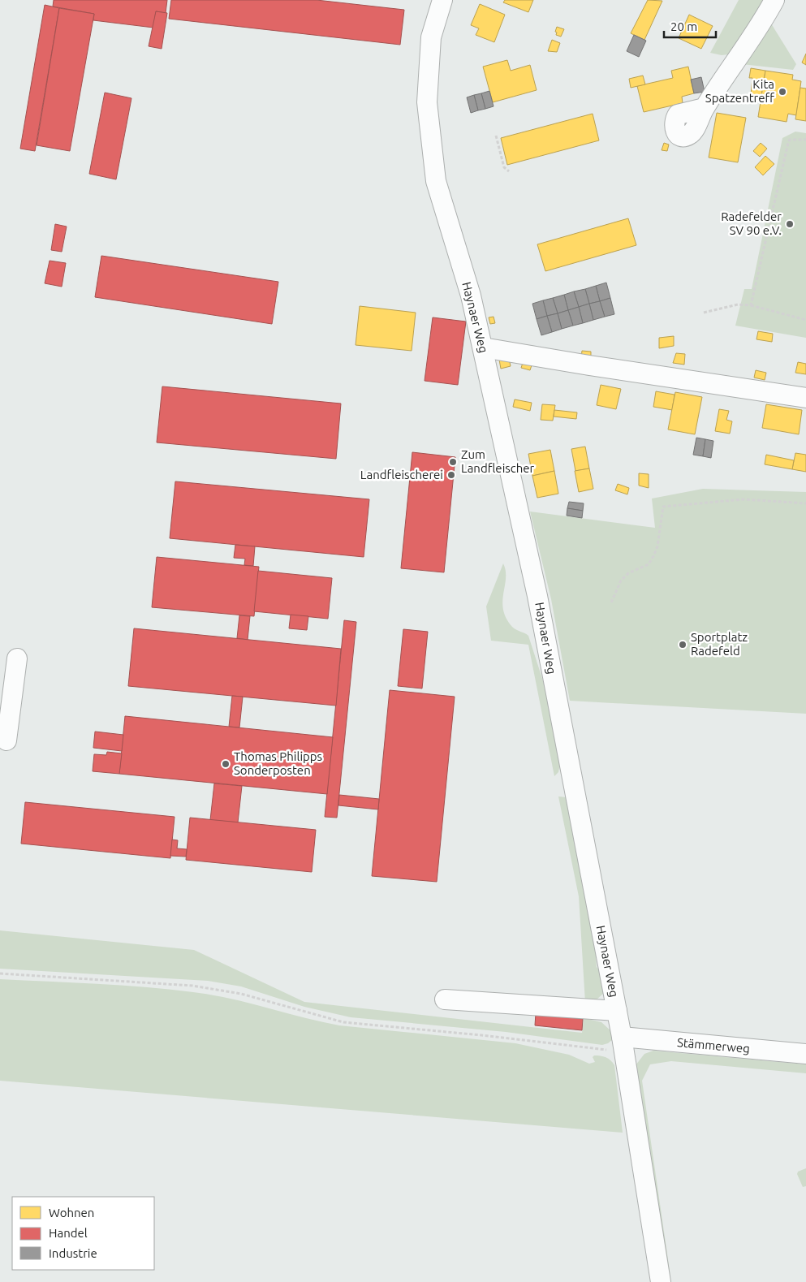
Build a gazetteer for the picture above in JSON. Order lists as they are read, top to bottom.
{
  "streets": {
    "street": ["Haynaer Weg", "Stämmerweg"]
  },
  "crossings": [
    ["Haynaer Weg", "Stämmerweg"]
  ],
  "places": [
    "Kita Spatzentreff",
    "Radefelder SV 90 e.V.",
    "Zum Landfleischer",
    "Landfleischerei",
    "Sportplatz Radefeld",
    "Thomas Philipps Sonderposten"
  ],
  "legend": ["Wohnen", "Handel", "Industrie"],
  "scale_bar": "20 m"
}
